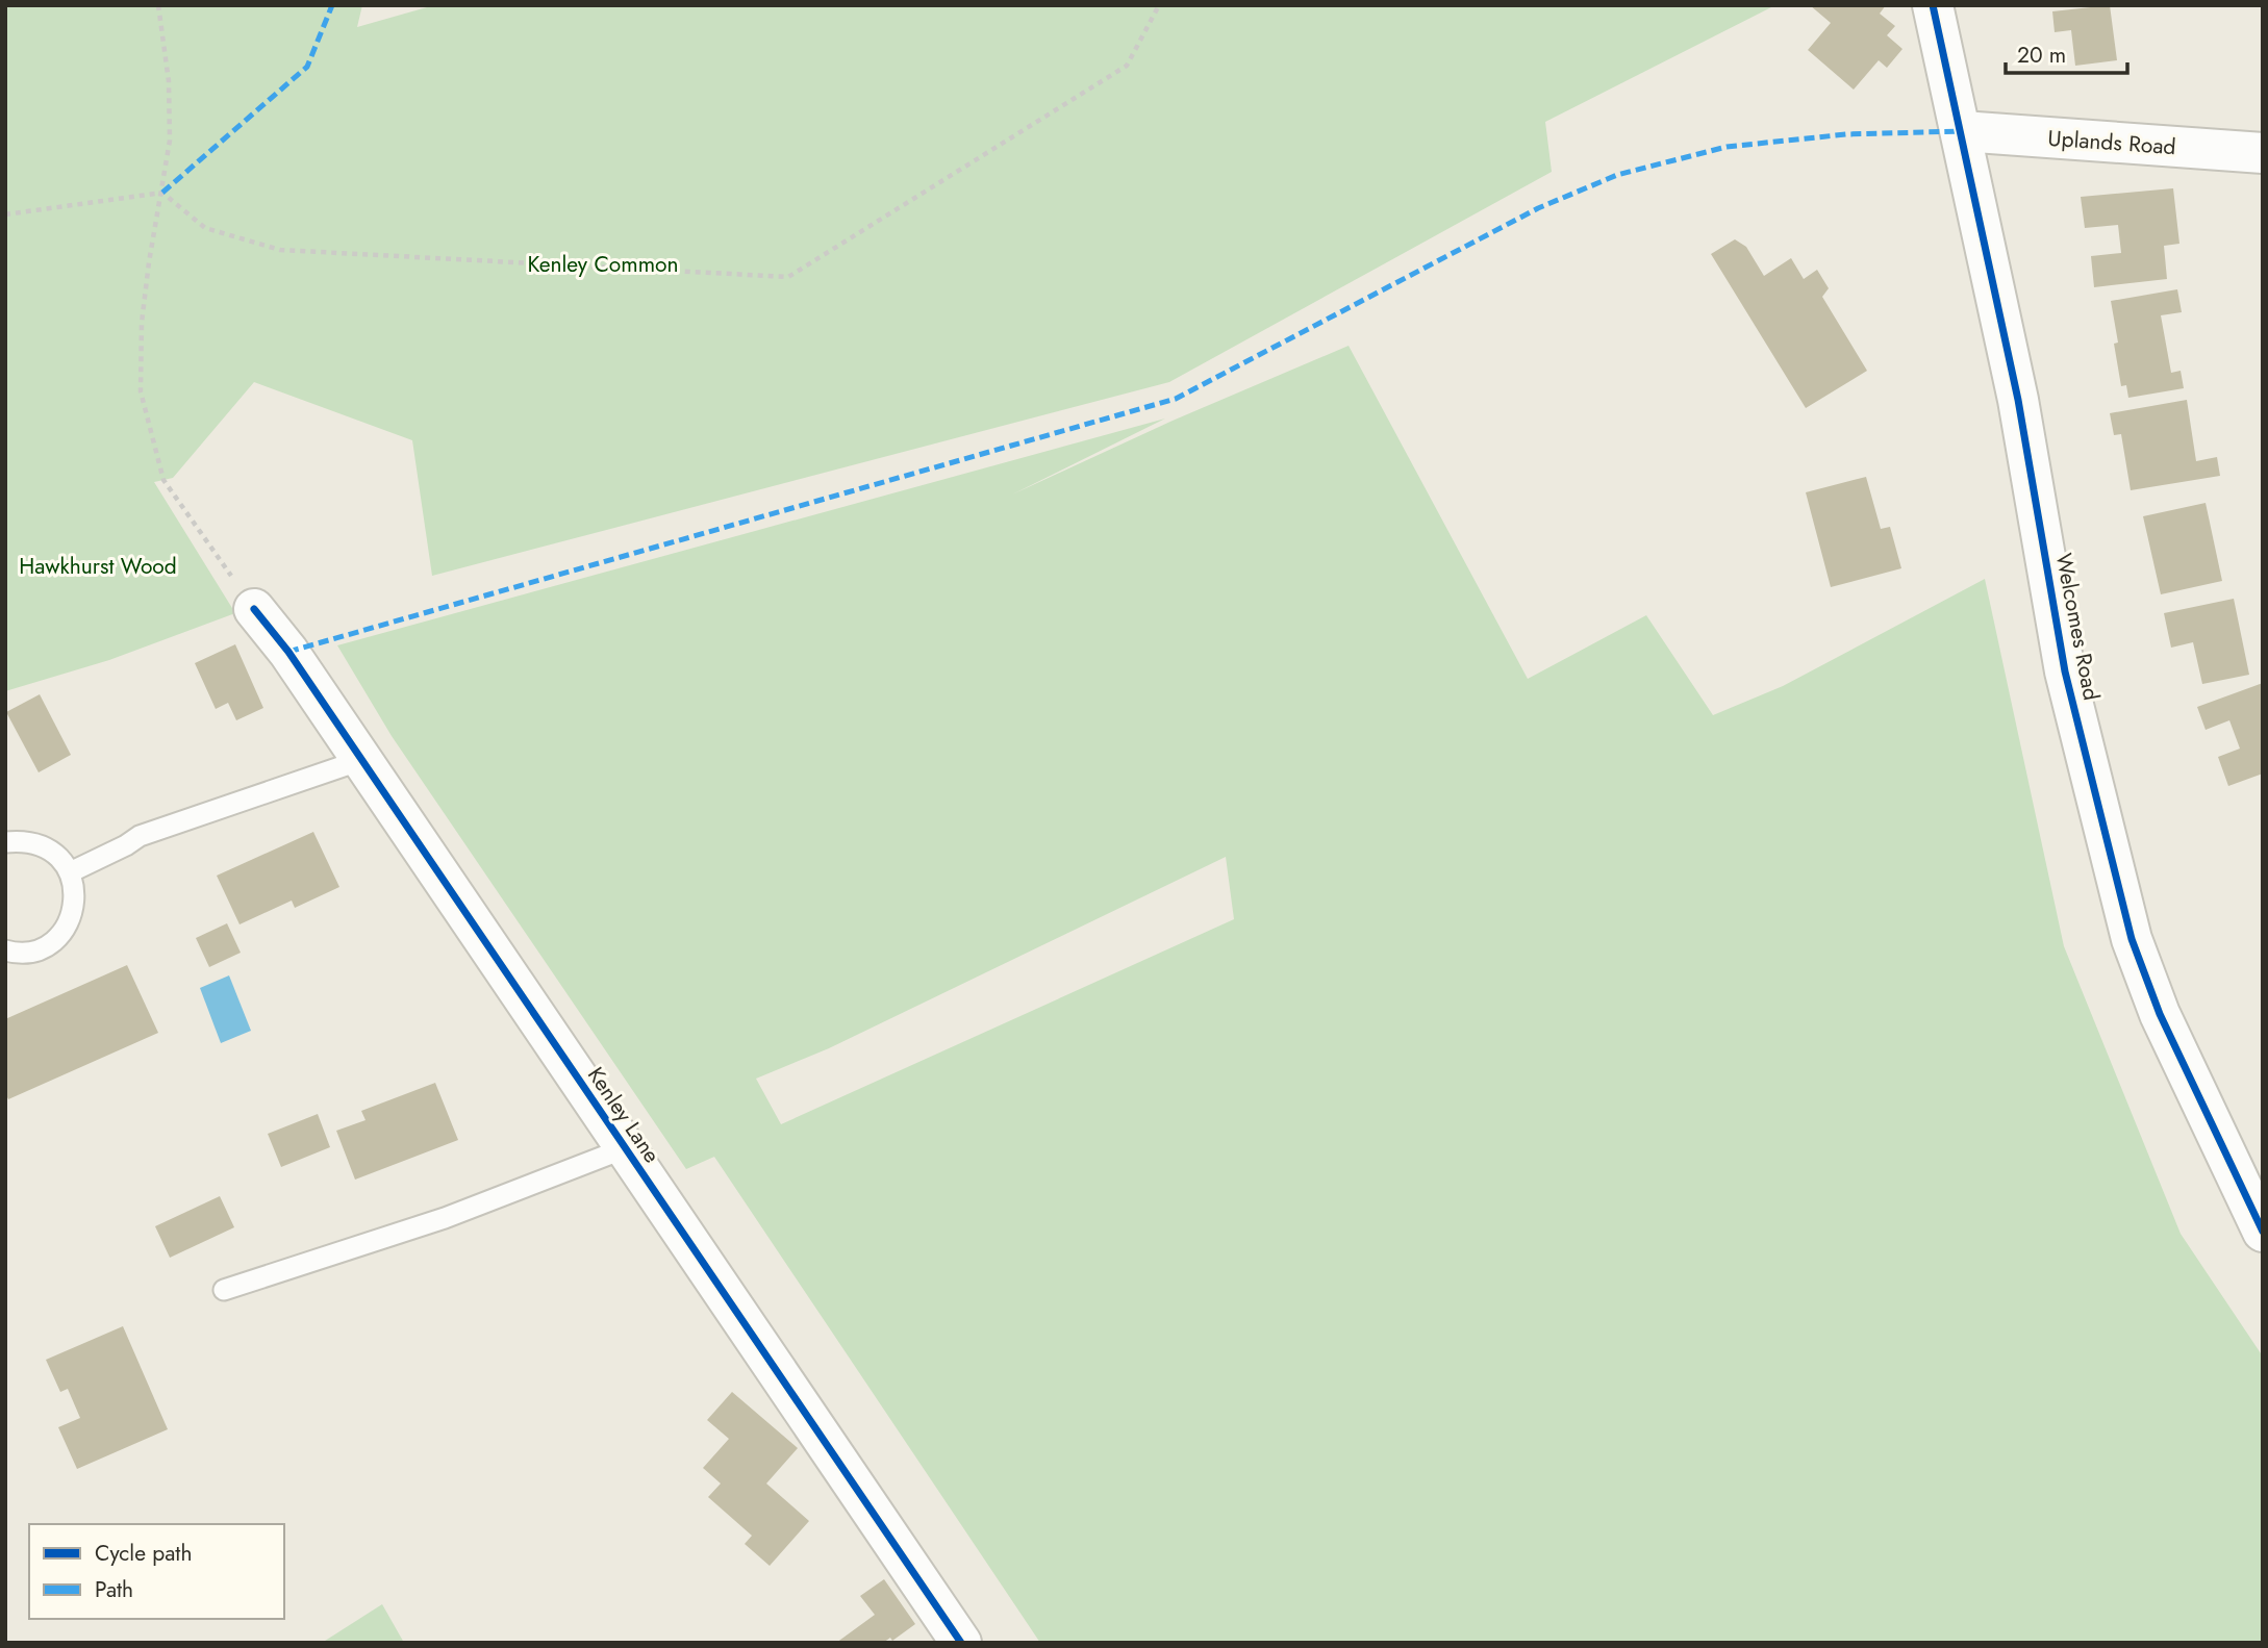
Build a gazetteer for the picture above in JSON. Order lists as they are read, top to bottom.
{
  "streets": {
    "street": ["Uplands Road", "Welcomes Road", "Kenley Lane"]
  },
  "crossings": [
    ["Uplands Road", "Welcomes Road"]
  ],
  "parks": ["Kenley Common", "Hawkhurst Wood"],
  "legend": ["Cycle path", "Path"],
  "scale_bar": "20 m"
}
